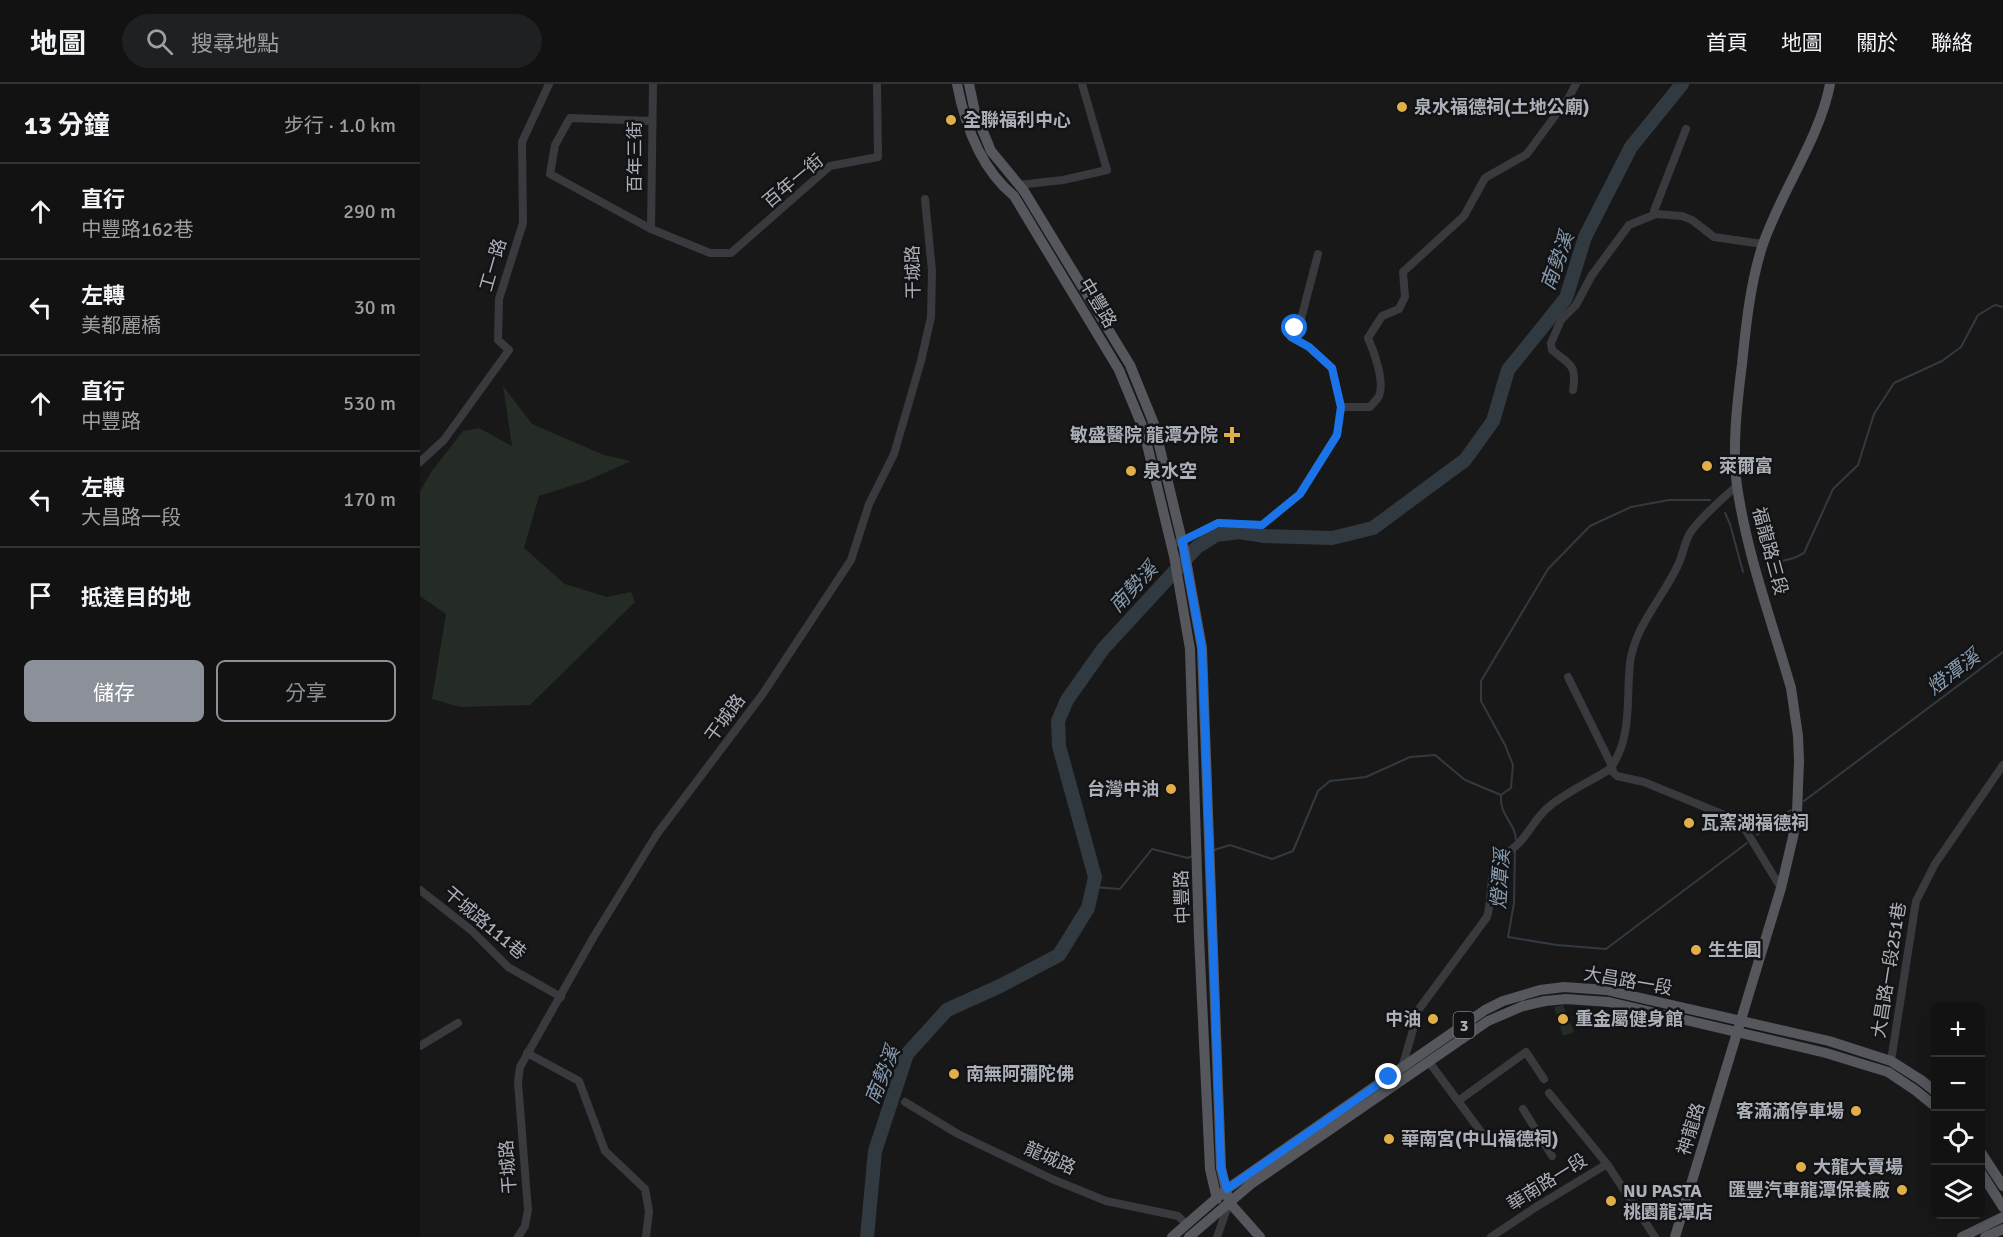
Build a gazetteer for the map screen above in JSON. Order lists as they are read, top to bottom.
{
  "streets": {
    "main road": [
      "中豐路",
      "福龍路三段",
      "大昌路一段",
      "3",
      "神龍路"
    ],
    "street": [
      "百年三街",
      "百年一街",
      "工一路",
      "干城路",
      "干城路111巷",
      "大昌路一段251巷",
      "龍城路",
      "華南路一段"
    ]
  },
  "crossings": [
    ["百年三街", "百年一街"],
    ["干城路", "干城路111巷"],
    ["中豐路", "大昌路一段"],
    ["中豐路", "3"],
    ["福龍路三段", "大昌路一段"],
    ["福龍路三段", "神龍路"],
    ["大昌路一段251巷", "大昌路一段"],
    ["大昌路一段", "3"],
    ["大昌路一段", "神龍路"],
    ["3", "龍城路"]
  ],
  "water": ["南勢溪", "燈潭溪"],
  "places": {
    "other": [
      "泉水福德祠(土地公廟)",
      "全聯福利中心",
      "萊爾富",
      "泉水空",
      "台灣中油",
      "瓦窯湖福德祠",
      "生生圓",
      "中油",
      "重金屬健身館",
      "南無阿彌陀佛",
      "客滿滿停車場",
      "華南宮(中山福德祠)",
      "大龍大賣場",
      "匯豐汽車龍潭保養廠",
      "NU PASTA 桃園龍潭店"
    ],
    "health": ["敏盛醫院 龍潭分院"]
  },
  "page": {
    "header": "地圖",
    "search": "搜尋地點",
    "nav": [
      "首頁",
      "地圖",
      "關於",
      "聯絡"
    ],
    "heading": ["13 分鐘", "步行 · 1.0 km"],
    "list": [
      ["直行", "中豐路162巷", "290 m"],
      ["左轉", "美都麗橋", "30 m"],
      ["直行", "中豐路", "530 m"],
      ["左轉", "大昌路一段", "170 m"],
      "抵達目的地"
    ],
    "buttons": ["儲存", "分享"],
    "map_buttons": ["+", "−"]
  }
}
